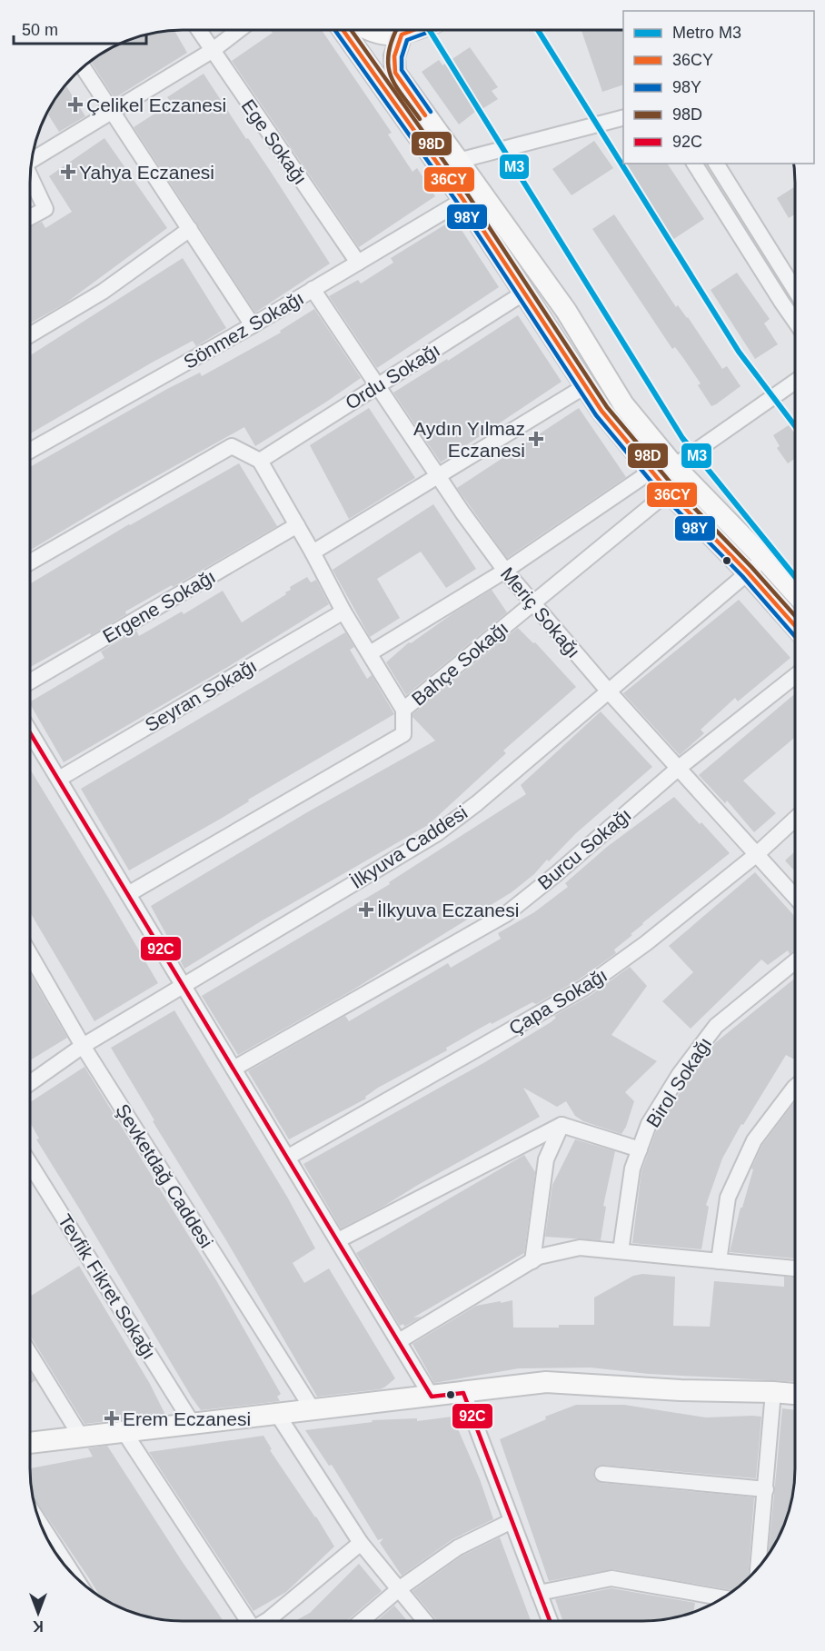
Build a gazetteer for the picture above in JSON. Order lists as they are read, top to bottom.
{
  "streets": {
    "street": [
      "Ege Sokağı",
      "Sönmez Sokağı",
      "Ordu Sokağı",
      "Ergene Sokağı",
      "Meriç Sokağı",
      "Bahçe Sokağı",
      "Seyran Sokağı",
      "İlkyuva Caddesi",
      "Burcu Sokağı",
      "Çapa Sokağı",
      "Birol Sokağı",
      "Şevketdağ Caddesi",
      "Tevfik Fikret Sokağı"
    ]
  },
  "crossings": [
    ["Ege Sokağı", "Sönmez Sokağı"],
    ["Sönmez Sokağı", "Meriç Sokağı"],
    ["Ordu Sokağı", "Meriç Sokağı"],
    ["Meriç Sokağı", "Bahçe Sokağı"],
    ["Meriç Sokağı", "İlkyuva Caddesi"],
    ["Meriç Sokağı", "Burcu Sokağı"],
    ["Meriç Sokağı", "Çapa Sokağı"],
    ["İlkyuva Caddesi", "Şevketdağ Caddesi"]
  ],
  "places": {
    "health": [
      "Çelikel Eczanesi",
      "Yahya Eczanesi",
      "Aydın Yılmaz Eczanesi",
      "İlkyuva Eczanesi",
      "Erem Eczanesi"
    ]
  },
  "lines": [
    "metro line M3",
    "transit line 36CY",
    "transit line 98Y",
    "transit line 98D",
    "transit line 92C"
  ],
  "legend": [
    "Metro M3",
    "36CY",
    "98Y",
    "98D",
    "92C"
  ],
  "scale_bar": "50 m",
  "north": "bottom"
}
